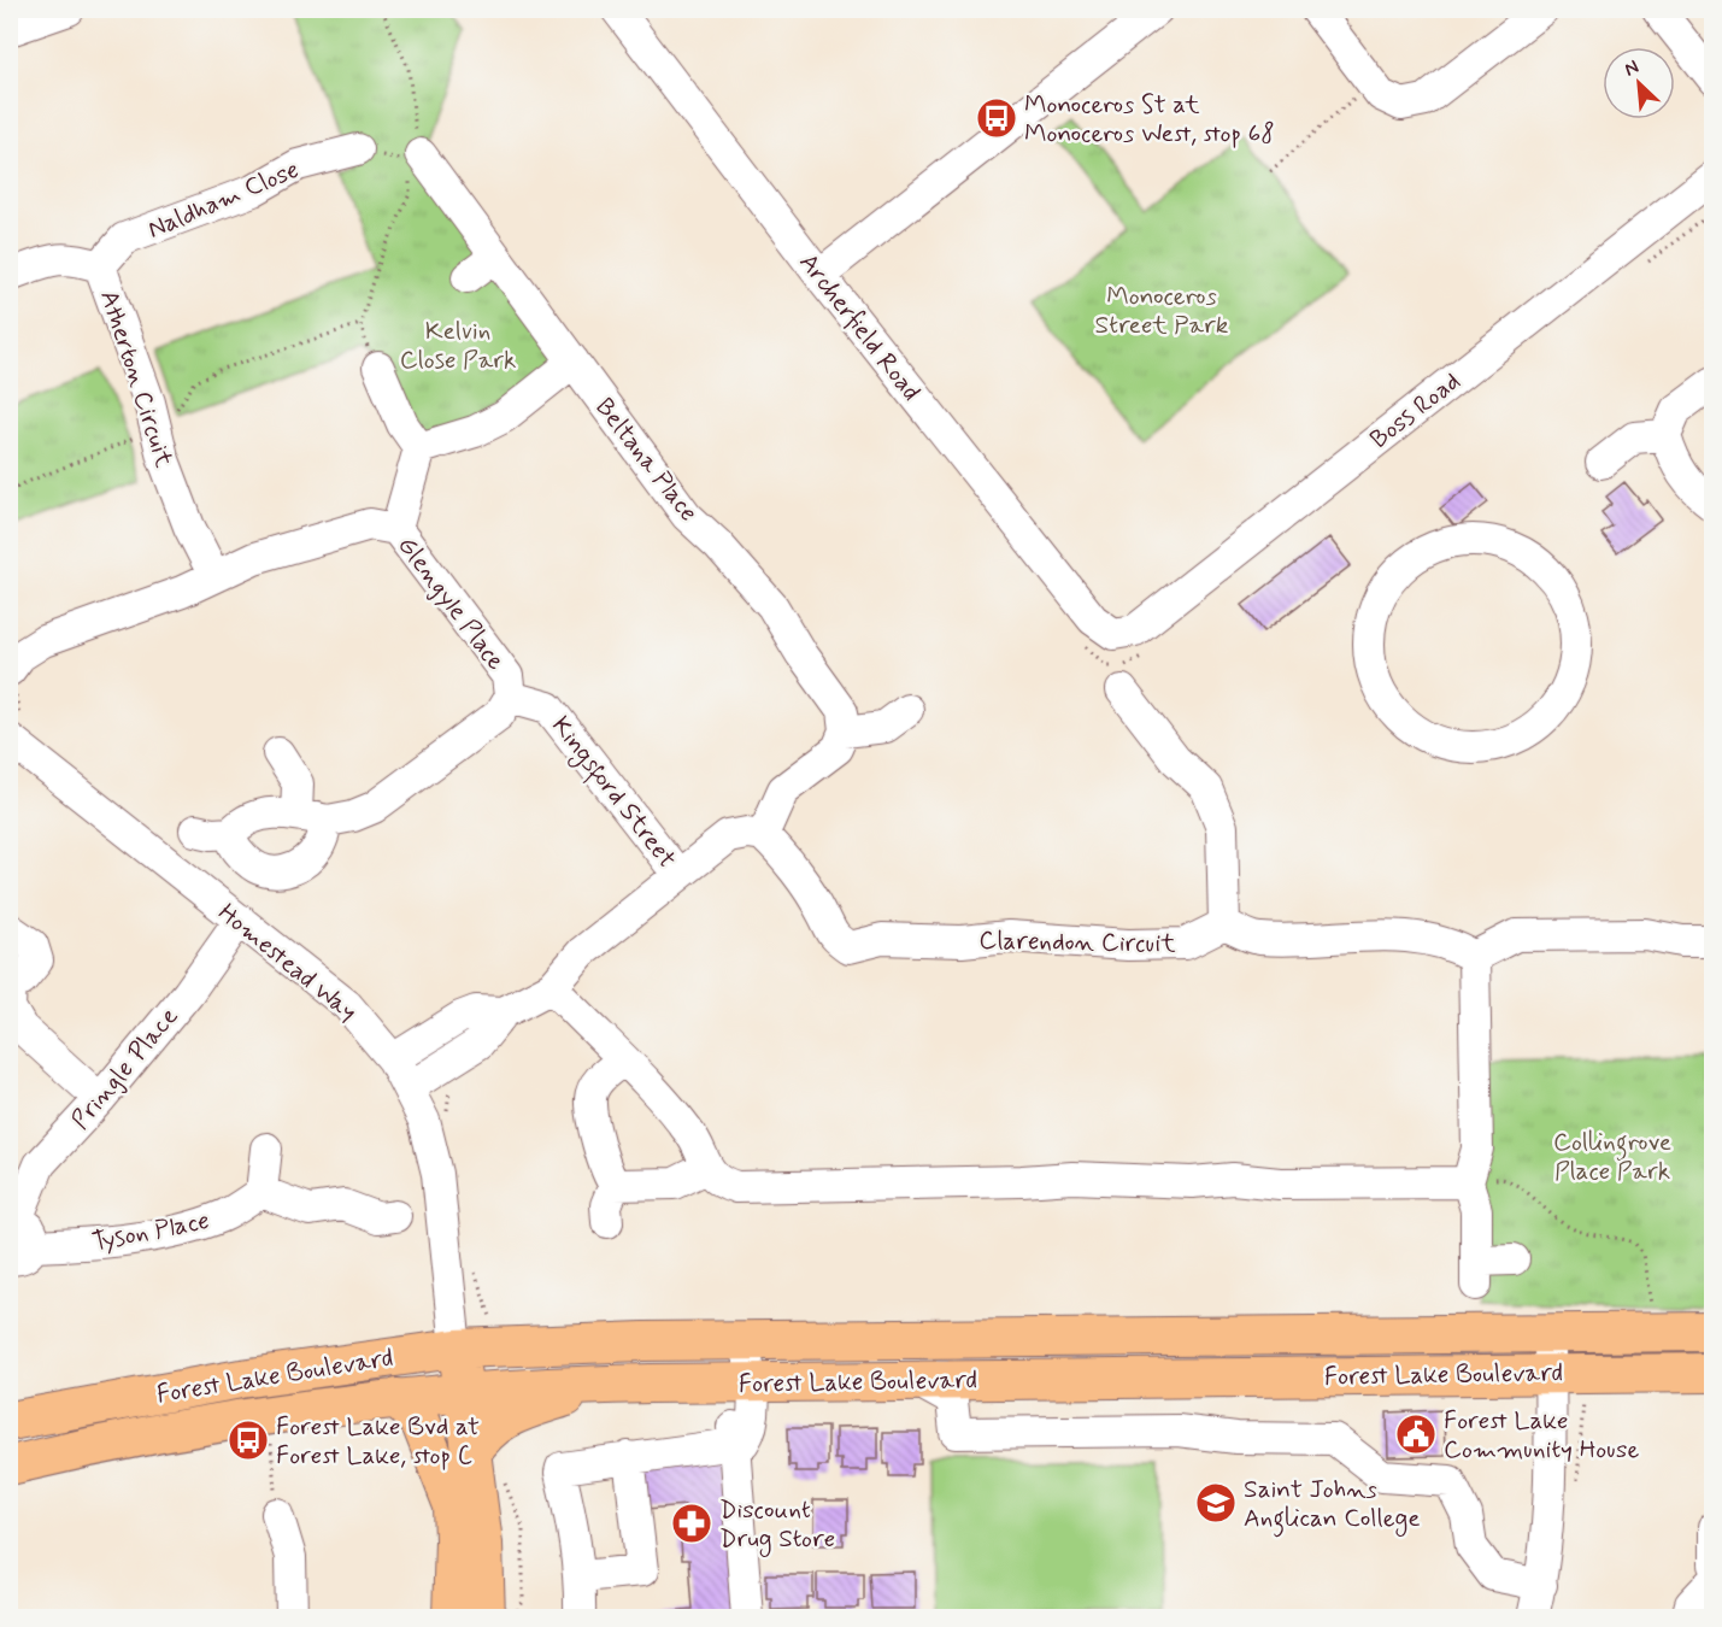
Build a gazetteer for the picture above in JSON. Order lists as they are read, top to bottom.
{
  "streets": {
    "main road": ["Forest Lake Boulevard"],
    "street": [
      "Naldham Close",
      "Archerfield Road",
      "Atherton Circuit",
      "Boss Road",
      "Beltana Place",
      "Glengyle Place",
      "Kingsford Street",
      "Clarendon Circuit",
      "Homestead Way",
      "Pringle Place",
      "Tyson Place"
    ]
  },
  "crossings": [
    ["Naldham Close", "Atherton Circuit"],
    ["Archerfield Road", "Boss Road"],
    ["Atherton Circuit", "Glengyle Place"],
    ["Glengyle Place", "Kingsford Street"],
    ["Homestead Way", "Pringle Place"],
    ["Homestead Way", "Forest Lake Boulevard"]
  ],
  "parks": ["Monoceros Street Park", "Kelvin Close Park", "Collingrove Place Park"],
  "places": {
    "bus stop": ["Monoceros St at Monoceros West, stop 68", "Forest Lake Bvd at Forest Lake, stop C"],
    "public building": ["Forest Lake Community House"],
    "school or university": ["Saint Johns Anglican College"],
    "pharmacy": ["Discount Drug Store"]
  },
  "north": "top left"
}
